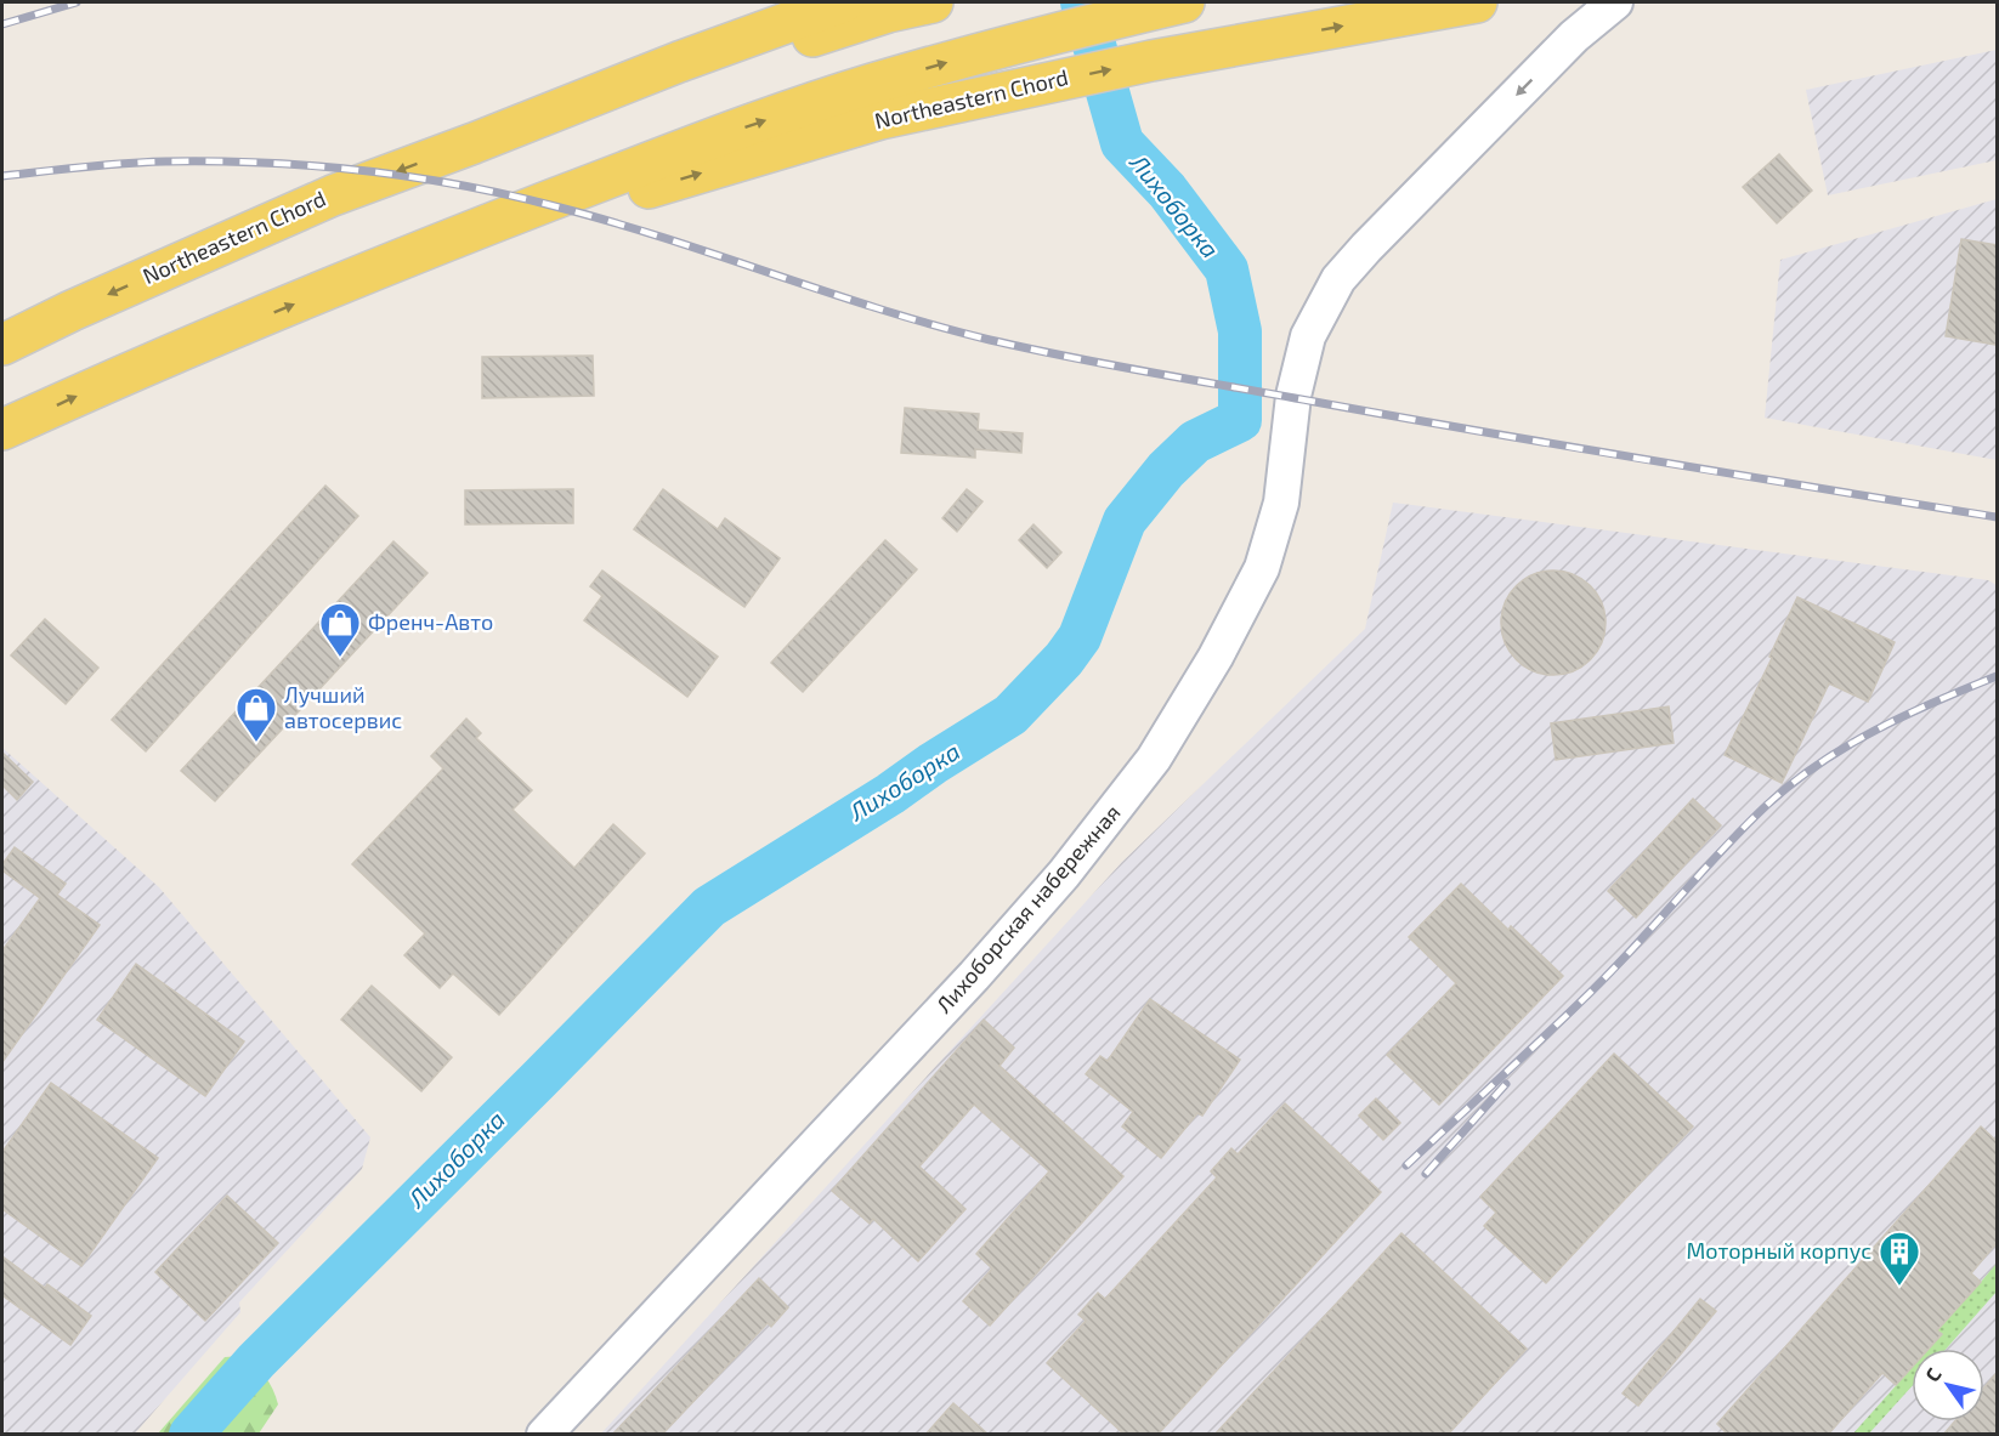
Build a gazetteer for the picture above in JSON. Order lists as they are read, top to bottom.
{
  "streets": {
    "main road": ["Northeastern Chord"],
    "street": ["Лихоборская набережная"]
  },
  "one_way": ["Лихоборская набережная"],
  "water": ["Лихоборка"],
  "places": {
    "shop": ["Френч-Авто", "Лучший автосервис"],
    "building": ["Моторный корпус"]
  },
  "north": "top left"
}
